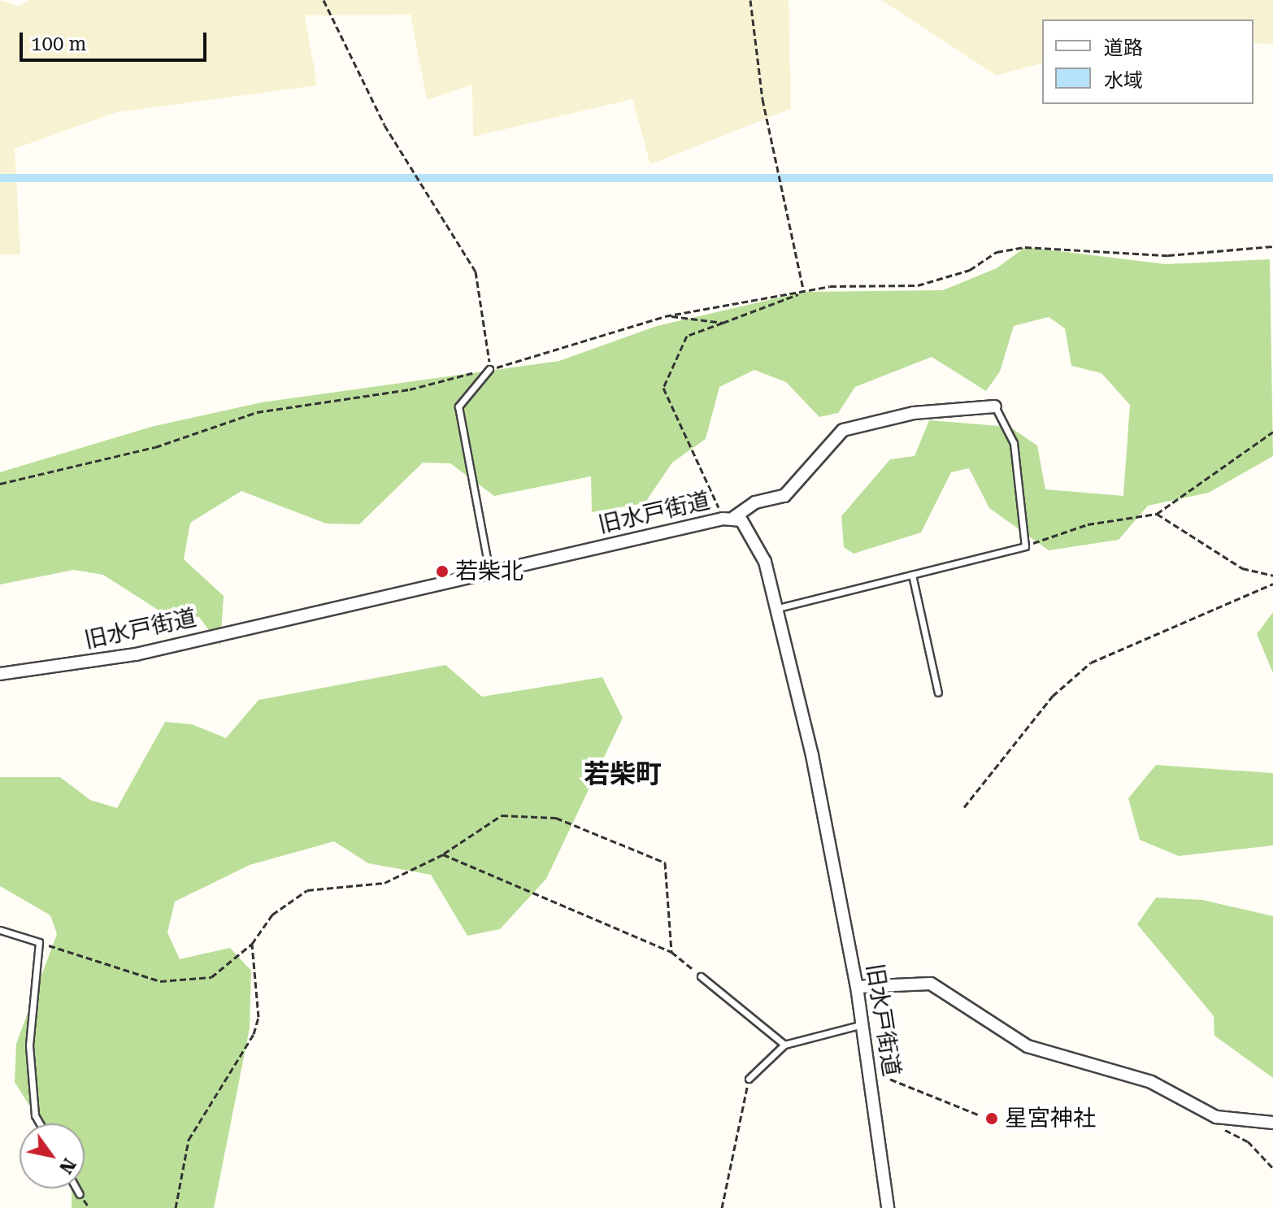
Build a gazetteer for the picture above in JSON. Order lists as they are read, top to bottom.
{
  "streets": {
    "street": ["旧水戸街道"]
  },
  "districts": ["若柴町"],
  "places": ["若柴北", "星宮神社"],
  "legend": ["道路", "水域"],
  "scale_bar": "100 m",
  "north": "bottom right"
}
